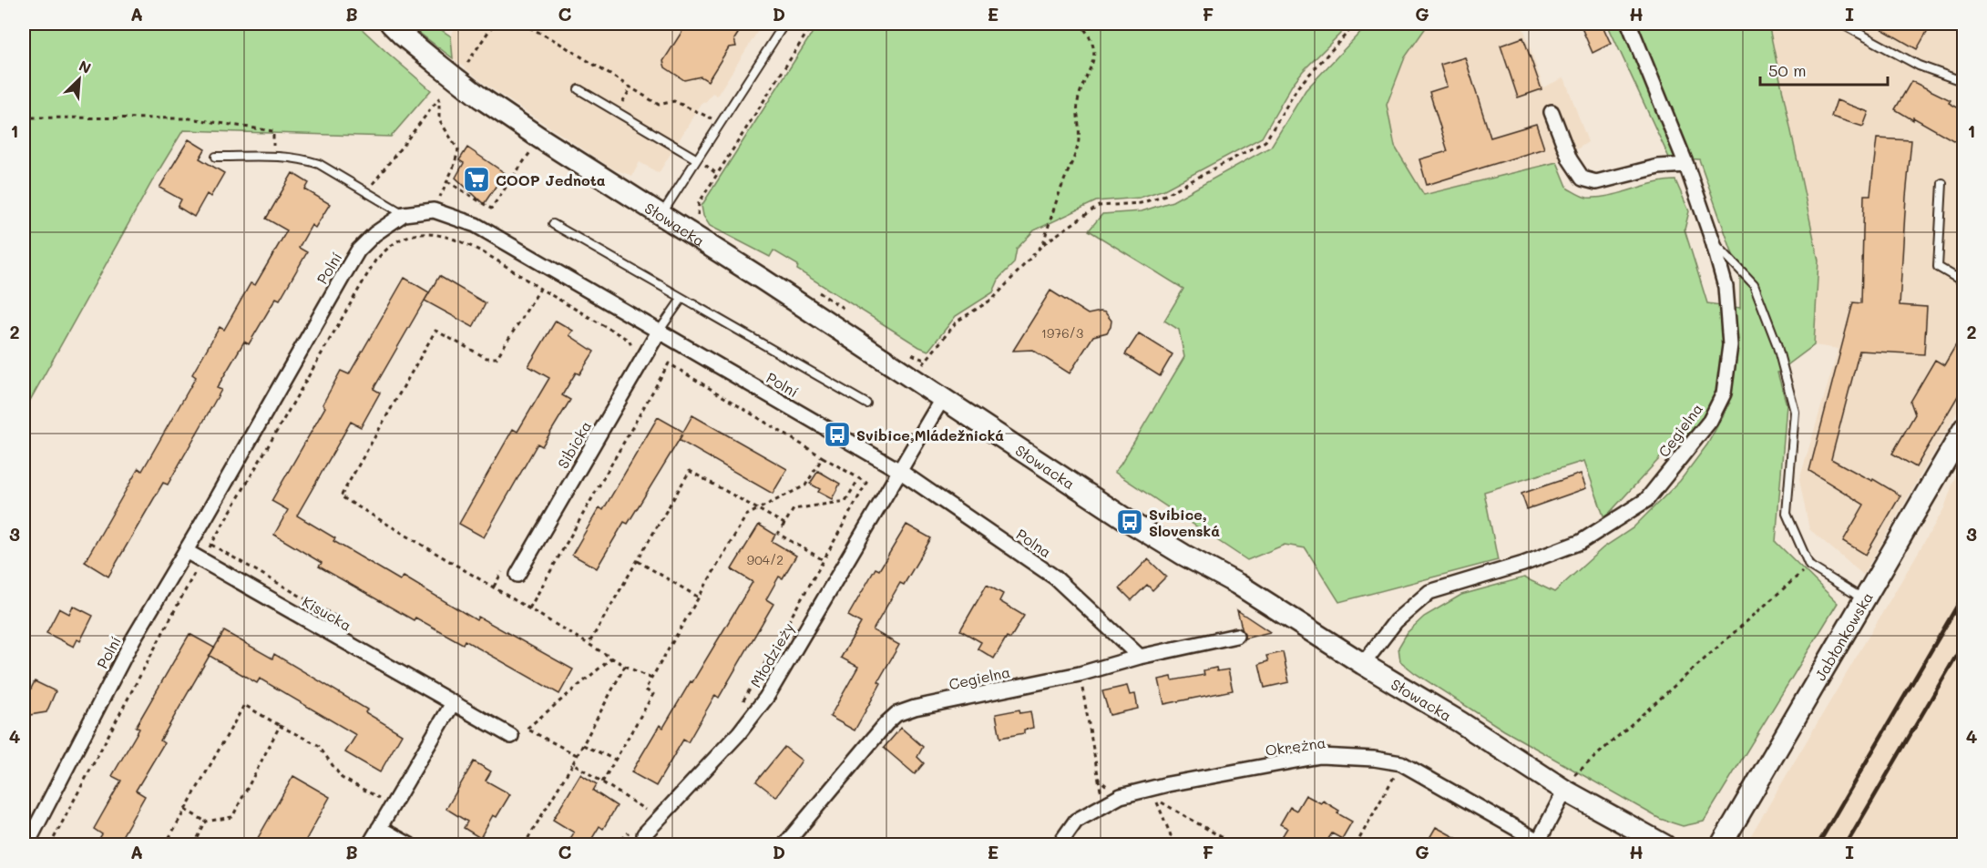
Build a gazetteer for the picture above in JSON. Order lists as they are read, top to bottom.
{
  "streets": {
    "street": [
      "Słowacka",
      "Polní",
      "Cegielna",
      "Sibicka",
      "Polna",
      "Kisucka",
      "Jabłonkowska",
      "Młodzieży",
      "Okrężna"
    ]
  },
  "crossings": [
    ["Słowacka", "Cegielna"],
    ["Słowacka", "Młodzieży"],
    ["Słowacka", "Okrężna"],
    ["Polní", "Sibicka"],
    ["Polní", "Polna"],
    ["Polní", "Kisucka"],
    ["Polní", "Młodzieży"],
    ["Cegielna", "Polna"],
    ["Polna", "Młodzieży"]
  ],
  "places": {
    "supermarket": ["COOP Jednota"],
    "bus stop": ["Svibice,Mládežnická", "Svibice, Slovenská"]
  },
  "house_numbers": ["1976/3", "904/2"],
  "scale_bar": "50 m",
  "north": "top right",
  "grid": {
    "columns": [
      "A",
      "B",
      "C",
      "D",
      "E",
      "F",
      "G",
      "H",
      "I"
    ],
    "rows": [
      "1",
      "2",
      "3",
      "4"
    ]
  }
}
